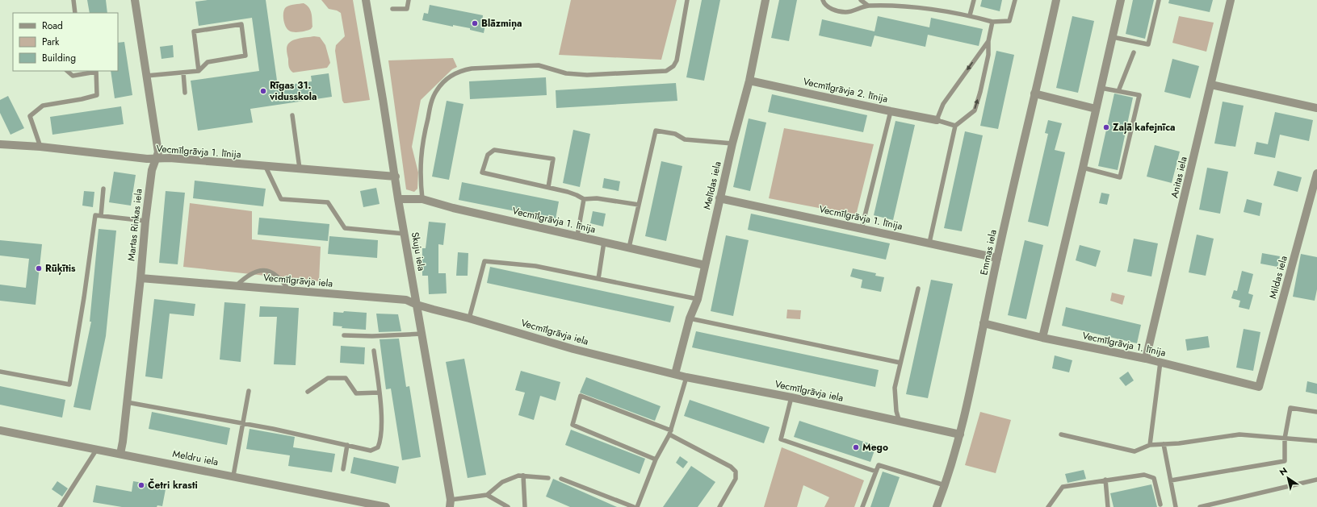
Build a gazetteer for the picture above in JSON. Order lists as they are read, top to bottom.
{
  "streets": {
    "street": [
      "Vecmīlgrāvja 2. līnija",
      "Vecmīlgrāvja 1. līnija",
      "Anitas iela",
      "Melīdas iela",
      "Martas Rinkas iela",
      "Skuju iela",
      "Emmas iela",
      "Mildas iela",
      "Vecmīlgrāvja iela",
      "Meldru iela"
    ]
  },
  "crossings": [
    ["Vecmīlgrāvja 2. līnija", "Melīdas iela"],
    ["Vecmīlgrāvja 1. līnija", "Anitas iela"],
    ["Vecmīlgrāvja 1. līnija", "Melīdas iela"],
    ["Vecmīlgrāvja 1. līnija", "Martas Rinkas iela"],
    ["Vecmīlgrāvja 1. līnija", "Skuju iela"],
    ["Vecmīlgrāvja 1. līnija", "Emmas iela"],
    ["Vecmīlgrāvja 1. līnija", "Mildas iela"],
    ["Melīdas iela", "Vecmīlgrāvja iela"],
    ["Martas Rinkas iela", "Vecmīlgrāvja iela"],
    ["Martas Rinkas iela", "Meldru iela"],
    ["Skuju iela", "Vecmīlgrāvja iela"],
    ["Emmas iela", "Vecmīlgrāvja iela"]
  ],
  "places": [
    "Blāzmiņa",
    "Rīgas 31. vidusskola",
    "Zaļā kafejnīca",
    "Rūķītis",
    "Mego",
    "Četri krasti"
  ],
  "legend": ["Road", "Park", "Building"],
  "north": "top left"
}
